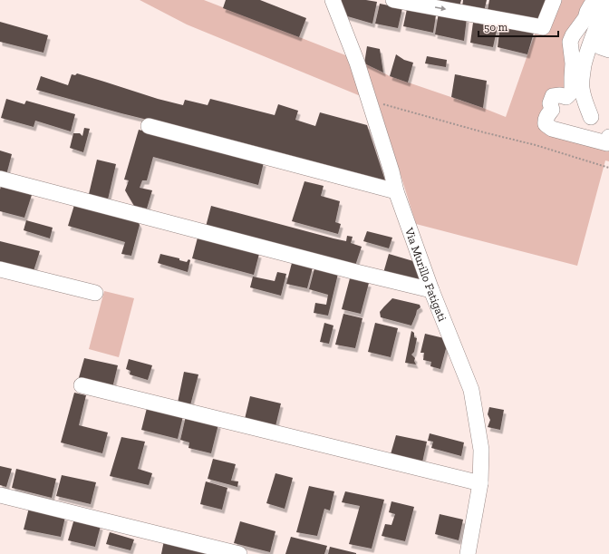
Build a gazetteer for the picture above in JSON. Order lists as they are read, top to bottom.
{
  "streets": {
    "street": ["Via Murillo Fatigati"]
  },
  "scale_bar": "50 m"
}
